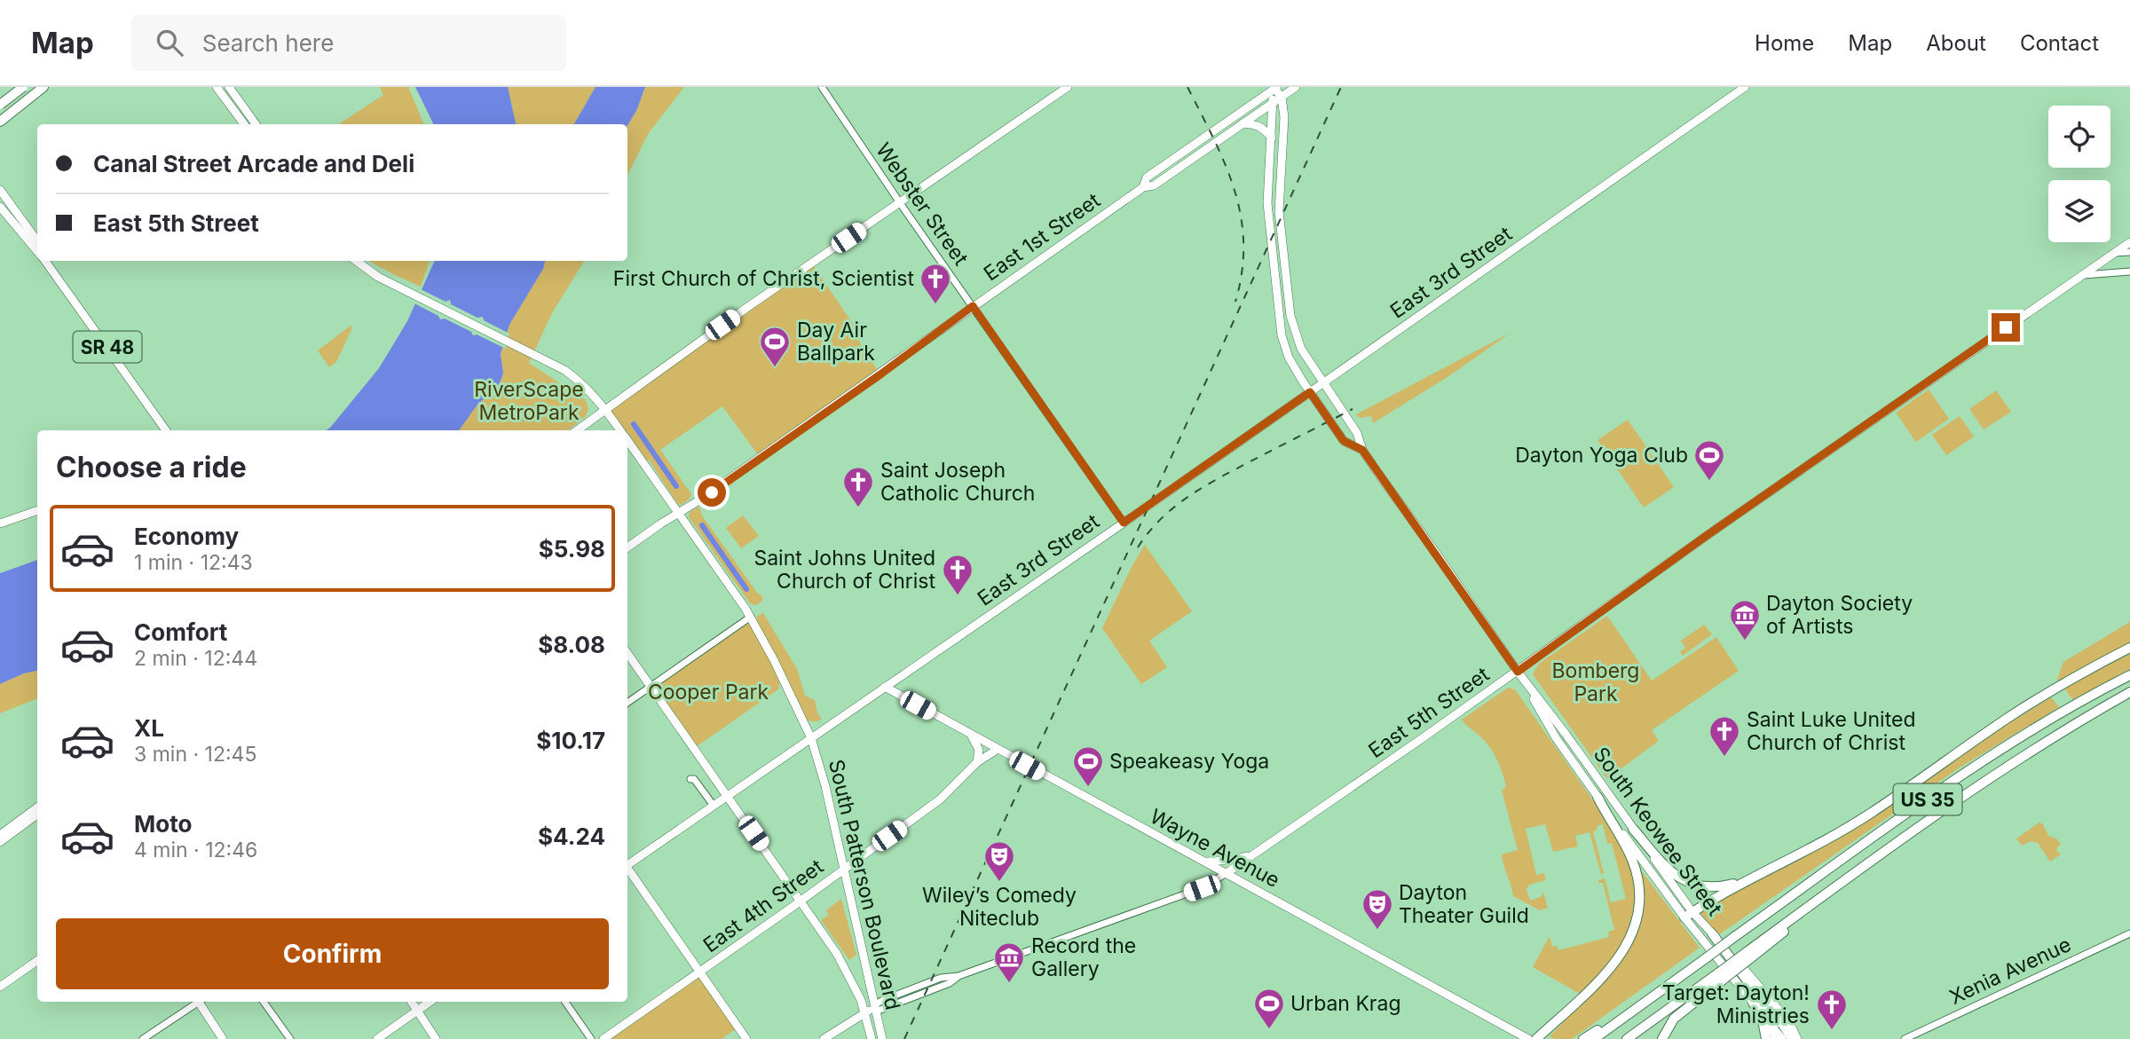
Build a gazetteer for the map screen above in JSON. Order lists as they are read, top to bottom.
{
  "streets": {
    "highway": ["US 35"],
    "main road": [
      "East 1st Street",
      "East 3rd Street",
      "SR 48",
      "East 5th Street",
      "South Keowee Street",
      "Wayne Avenue",
      "South Patterson Boulevard",
      "East 4th Street"
    ],
    "street": ["Webster Street", "Xenia Avenue"]
  },
  "crossings": [
    ["Webster Street", "East 1st Street"],
    ["Webster Street", "East 3rd Street"],
    ["East 1st Street", "South Keowee Street"],
    ["East 1st Street", "South Patterson Boulevard"],
    ["East 3rd Street", "South Keowee Street"],
    ["East 3rd Street", "Wayne Avenue"],
    ["East 3rd Street", "South Patterson Boulevard"],
    ["East 5th Street", "South Keowee Street"],
    ["East 5th Street", "Wayne Avenue"],
    ["East 5th Street", "South Patterson Boulevard"],
    ["Wayne Avenue", "East 4th Street"],
    ["South Patterson Boulevard", "East 4th Street"]
  ],
  "parks": ["RiverScape MetroPark", "Bomberg Park", "Cooper Park"],
  "places": {
    "church": [
      "First Church of Christ, Scientist",
      "Saint Joseph Catholic Church",
      "Saint Johns United Church of Christ",
      "Saint Luke United Church of Christ",
      "Target: Dayton! Ministries"
    ],
    "sports": [
      "Day Air Ballpark",
      "Dayton Yoga Club",
      "Speakeasy Yoga",
      "Urban Krag"
    ],
    "museum": ["Dayton Society of Artists", "Record the Gallery"],
    "theatre": ["Wiley’s Comedy Niteclub", "Dayton Theater Guild"]
  },
  "page": {
    "header": "Map",
    "search": "Search here",
    "nav": [
      "Home",
      "Map",
      "About",
      "Contact"
    ],
    "banner": ["Canal Street Arcade and Deli", "East 5th Street"],
    "heading": "Choose a ride",
    "list": [
      {
        "name": "Economy",
        "note": "1 min · 12:43",
        "value": "$5.98"
      },
      {
        "name": "Comfort",
        "note": "2 min · 12:44",
        "value": "$8.08"
      },
      {
        "name": "XL",
        "note": "3 min · 12:45",
        "value": "$10.17"
      },
      {
        "name": "Moto",
        "note": "4 min · 12:46",
        "value": "$4.24"
      }
    ],
    "buttons": "Confirm"
  }
}
